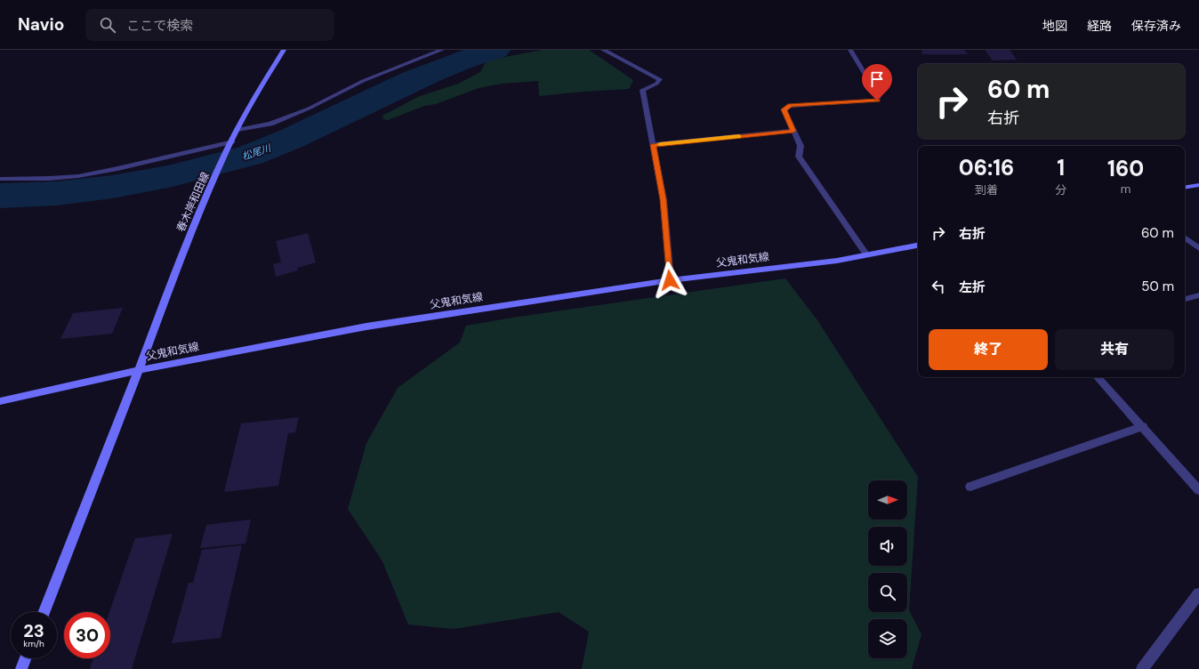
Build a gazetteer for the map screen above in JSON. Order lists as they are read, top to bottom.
{
  "streets": {
    "main road": ["春木岸和田線", "父鬼和気線"]
  },
  "crossings": [
    ["春木岸和田線", "父鬼和気線"]
  ],
  "water": ["松尾川"],
  "north": "right",
  "page": {
    "header": "Navio",
    "search": "ここで検索",
    "nav": ["地図", "経路", "保存済み"],
    "turn": ["60 m", "右折"],
    "eta": [
      "06:16",
      "到着",
      "1",
      "分",
      "160",
      "m"
    ],
    "list": [
      {
        "name": "右折",
        "value": "60 m"
      },
      {
        "name": "左折",
        "value": "50 m"
      }
    ],
    "buttons": ["終了", "共有"],
    "speed": "23 km/h",
    "limit": "30"
  }
}
